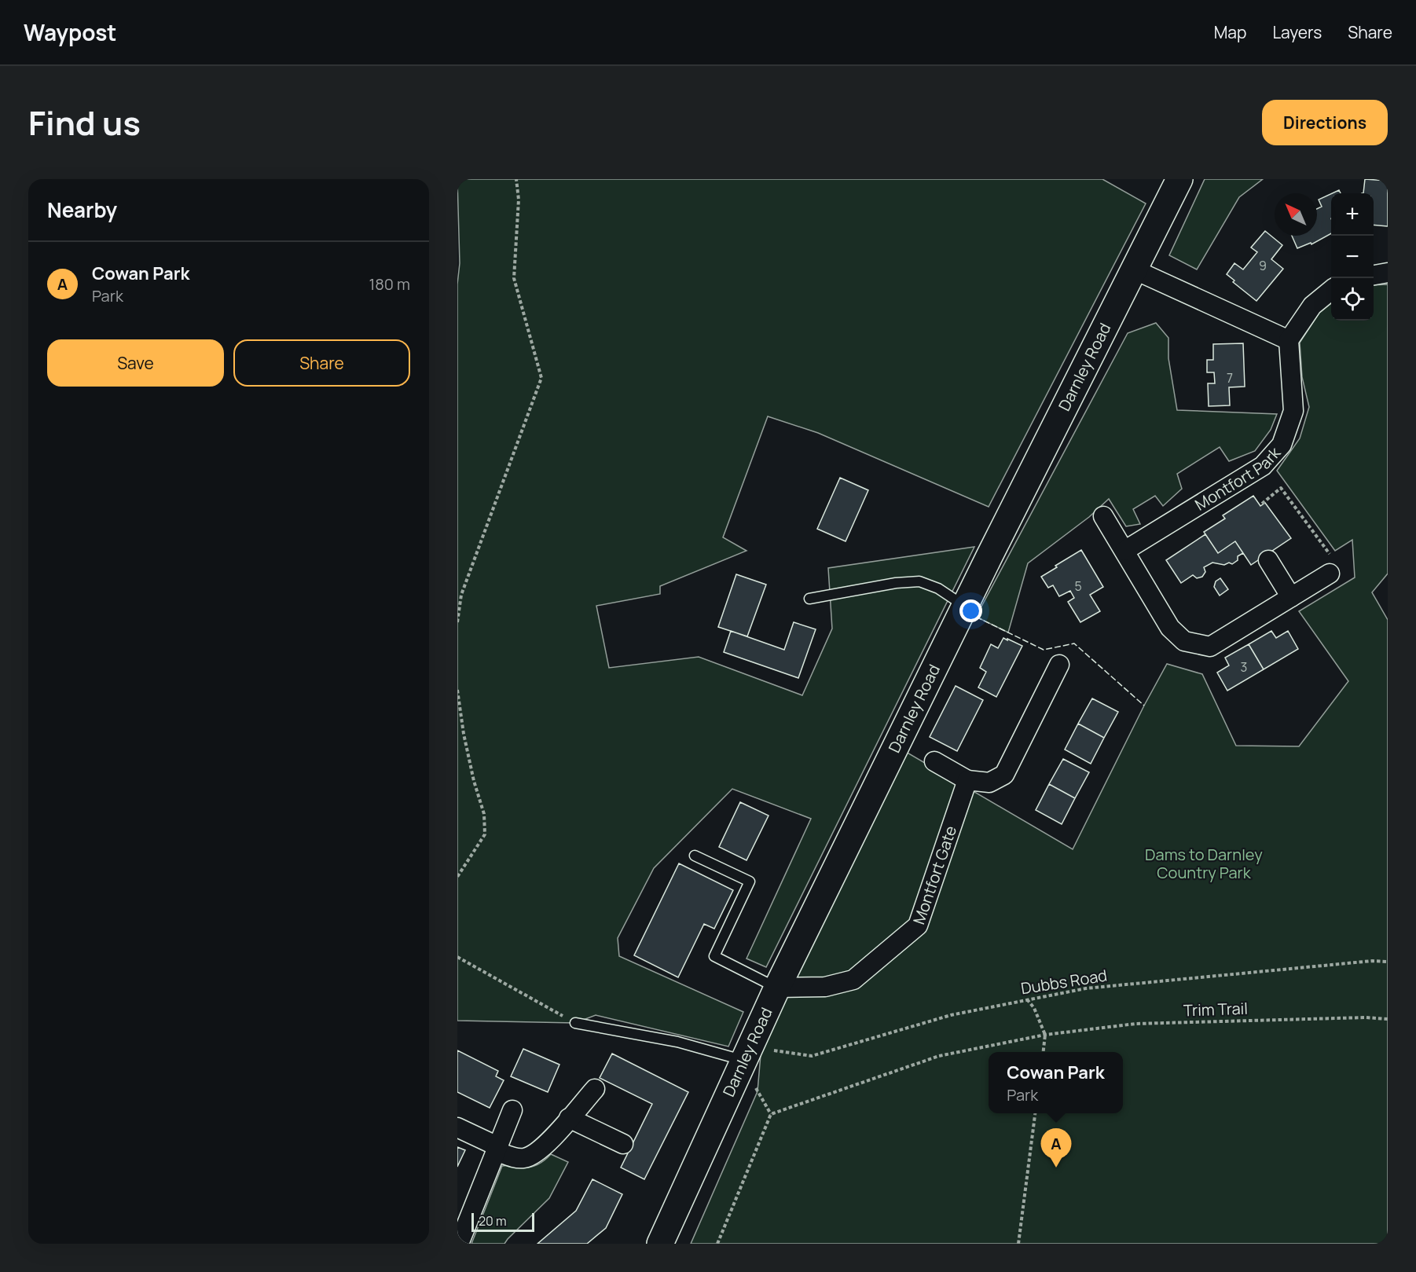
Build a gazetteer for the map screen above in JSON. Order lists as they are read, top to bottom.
{
  "streets": {
    "main road": ["Darnley Road"],
    "street": ["Montfort Park", "Montfort Gate"],
    "path": ["Dubbs Road", "Trim Trail"]
  },
  "crossings": [
    ["Darnley Road", "Montfort Gate"],
    ["Darnley Road", "Dubbs Road"]
  ],
  "parks": ["Dams to Darnley Country Park"],
  "house_numbers": [
    "9",
    "7",
    "5",
    "3"
  ],
  "scale_bar": "20 m",
  "north": "top left",
  "page": {
    "header": "Waypost",
    "nav": ["Map", "Layers", "Share"],
    "title": "Find us",
    "buttons": [
      "Directions",
      ["Save", "Share"]
    ],
    "heading": "Nearby",
    "map_buttons": ["+", "−"],
    "list": [
      {
        "mark": "A",
        "name": "Cowan Park",
        "note": "Park",
        "value": "180 m"
      }
    ],
    "popup": ["Cowan Park", "Park"],
    "pins": "A",
    "scale": "20 m"
  }
}
